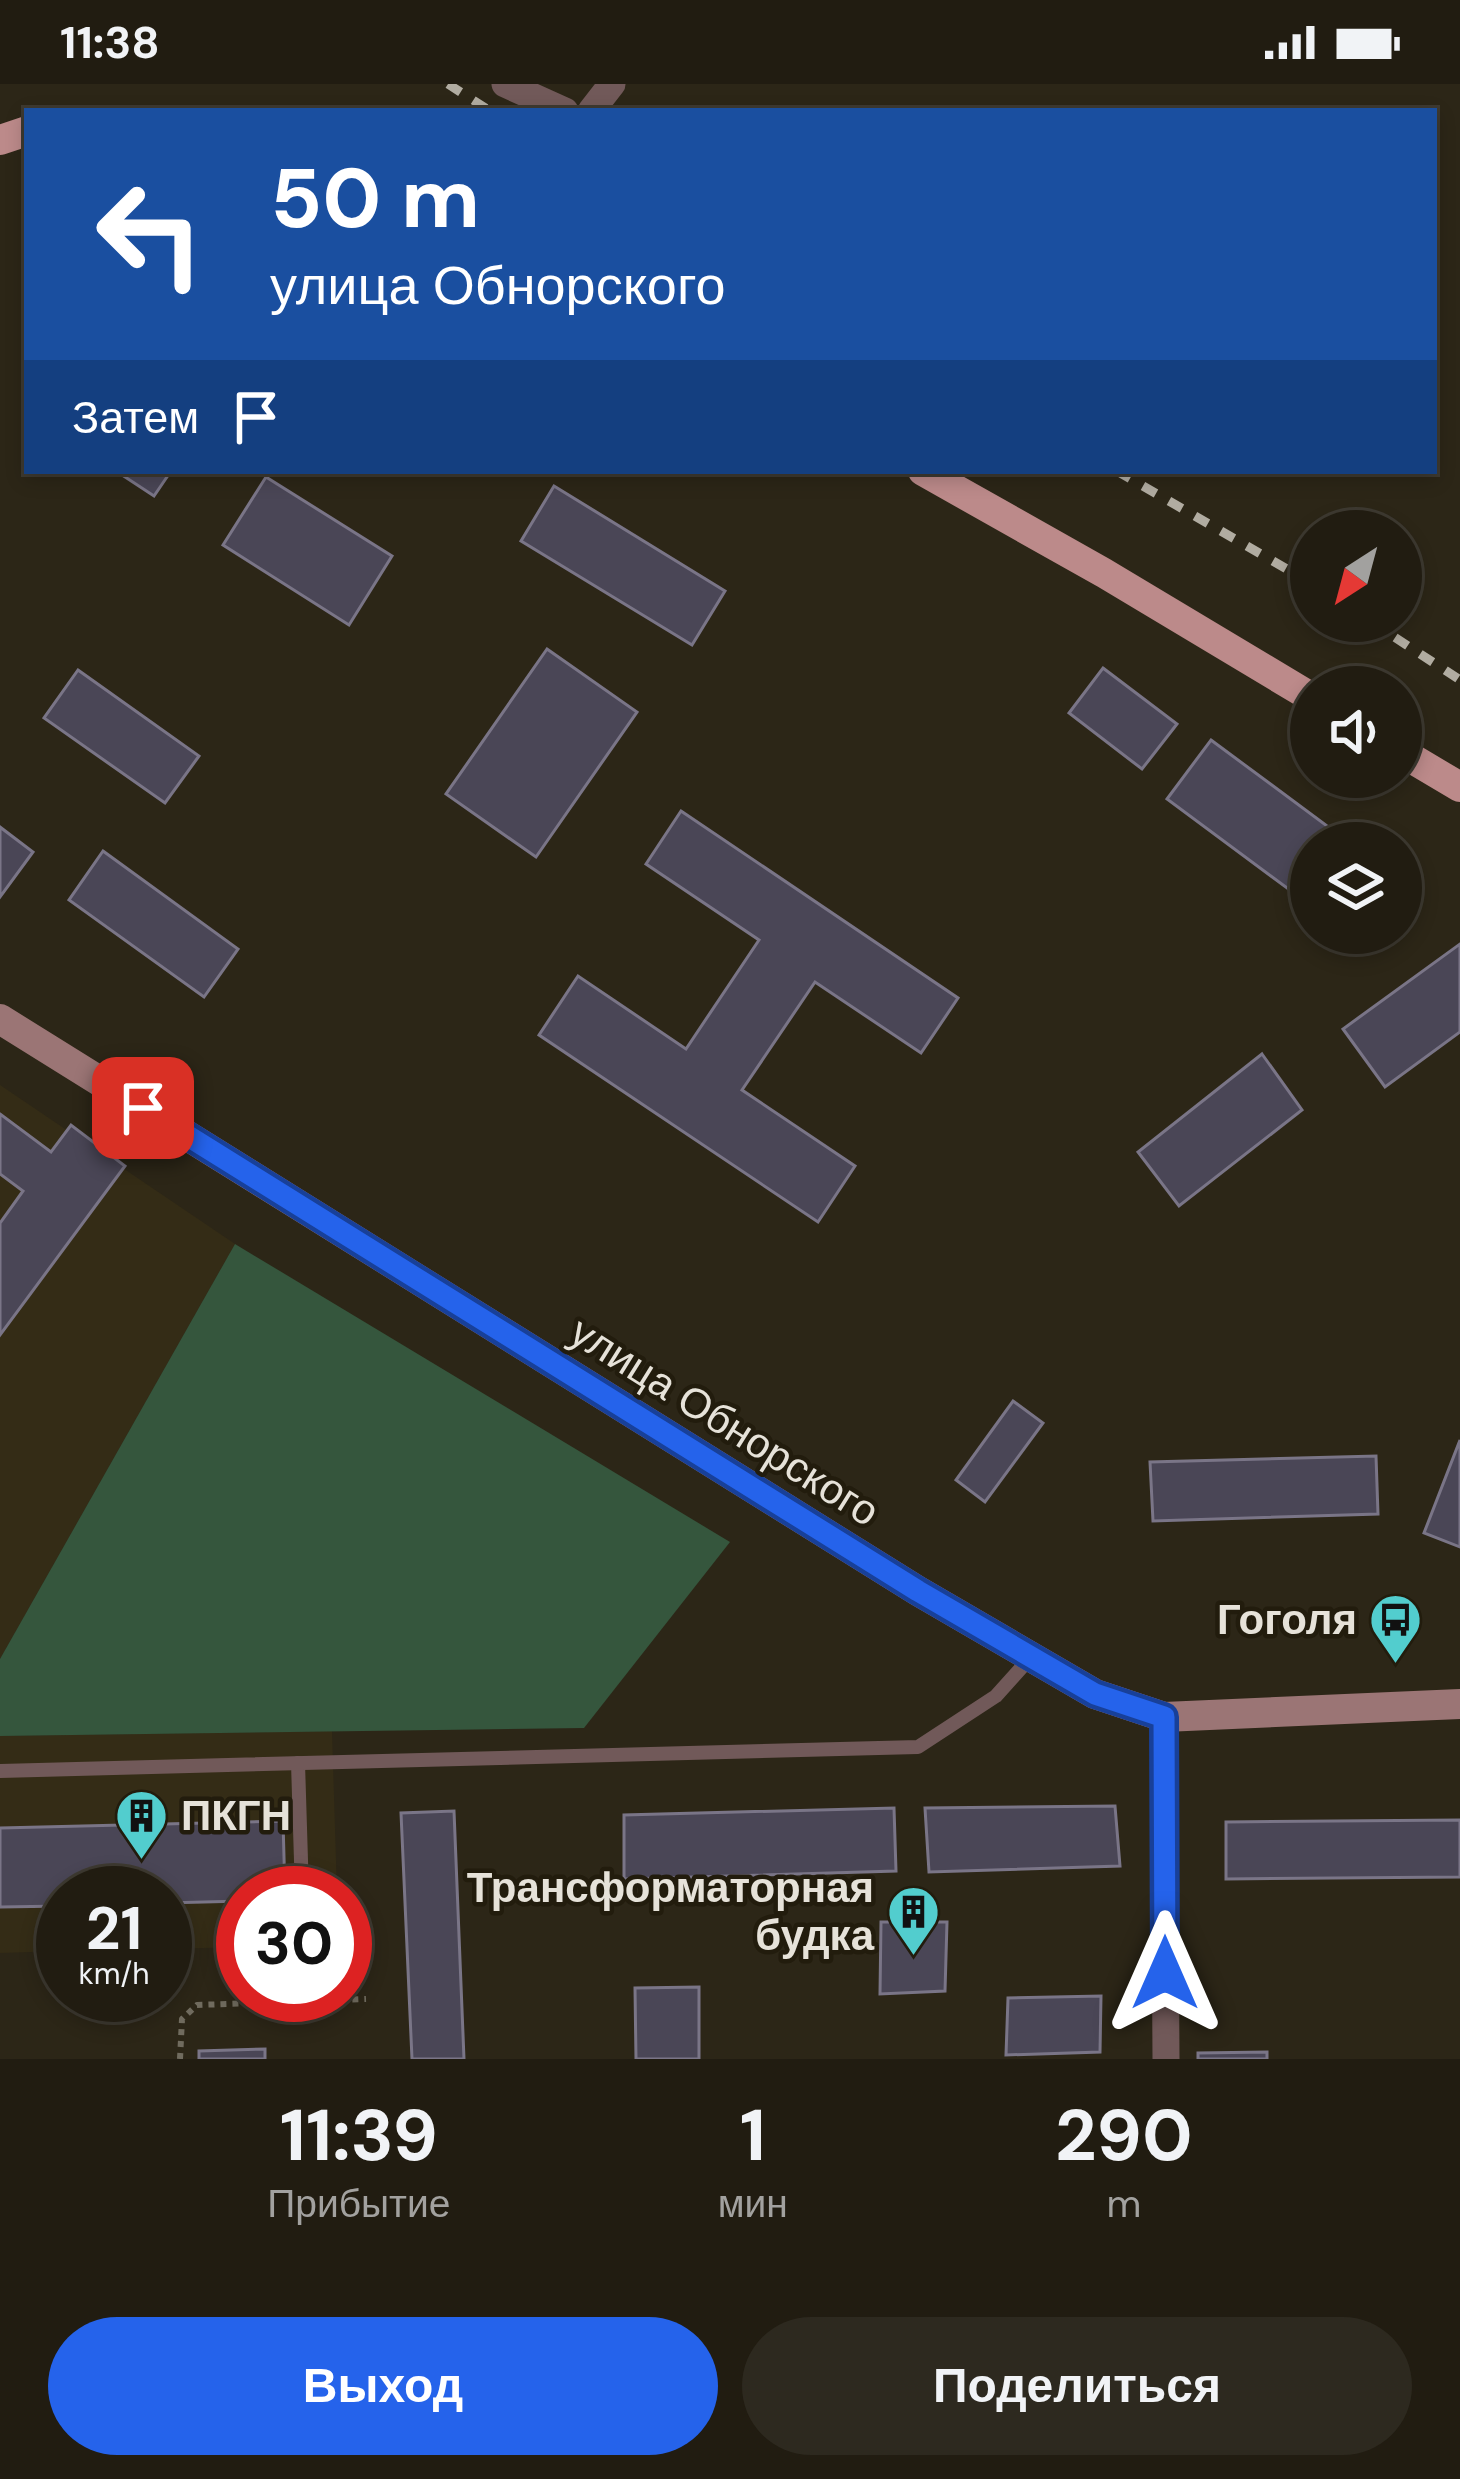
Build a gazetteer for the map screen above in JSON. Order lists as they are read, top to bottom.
{
  "streets": {
    "main road": ["улица Обнорского"]
  },
  "places": {
    "bus stop": ["Гоголя"],
    "building": ["ПКГН", "Трансформаторная будка"]
  },
  "north": "bottom left",
  "page": {
    "status": "11:38",
    "turn": ["50 m", "улица Обнорского"],
    "then": "Затем",
    "speed": "21 km/h",
    "limit": "30",
    "eta": [
      "11:39",
      "Прибытие",
      "1",
      "мин",
      "290",
      "m"
    ],
    "buttons": ["Выход", "Поделиться"]
  }
}
